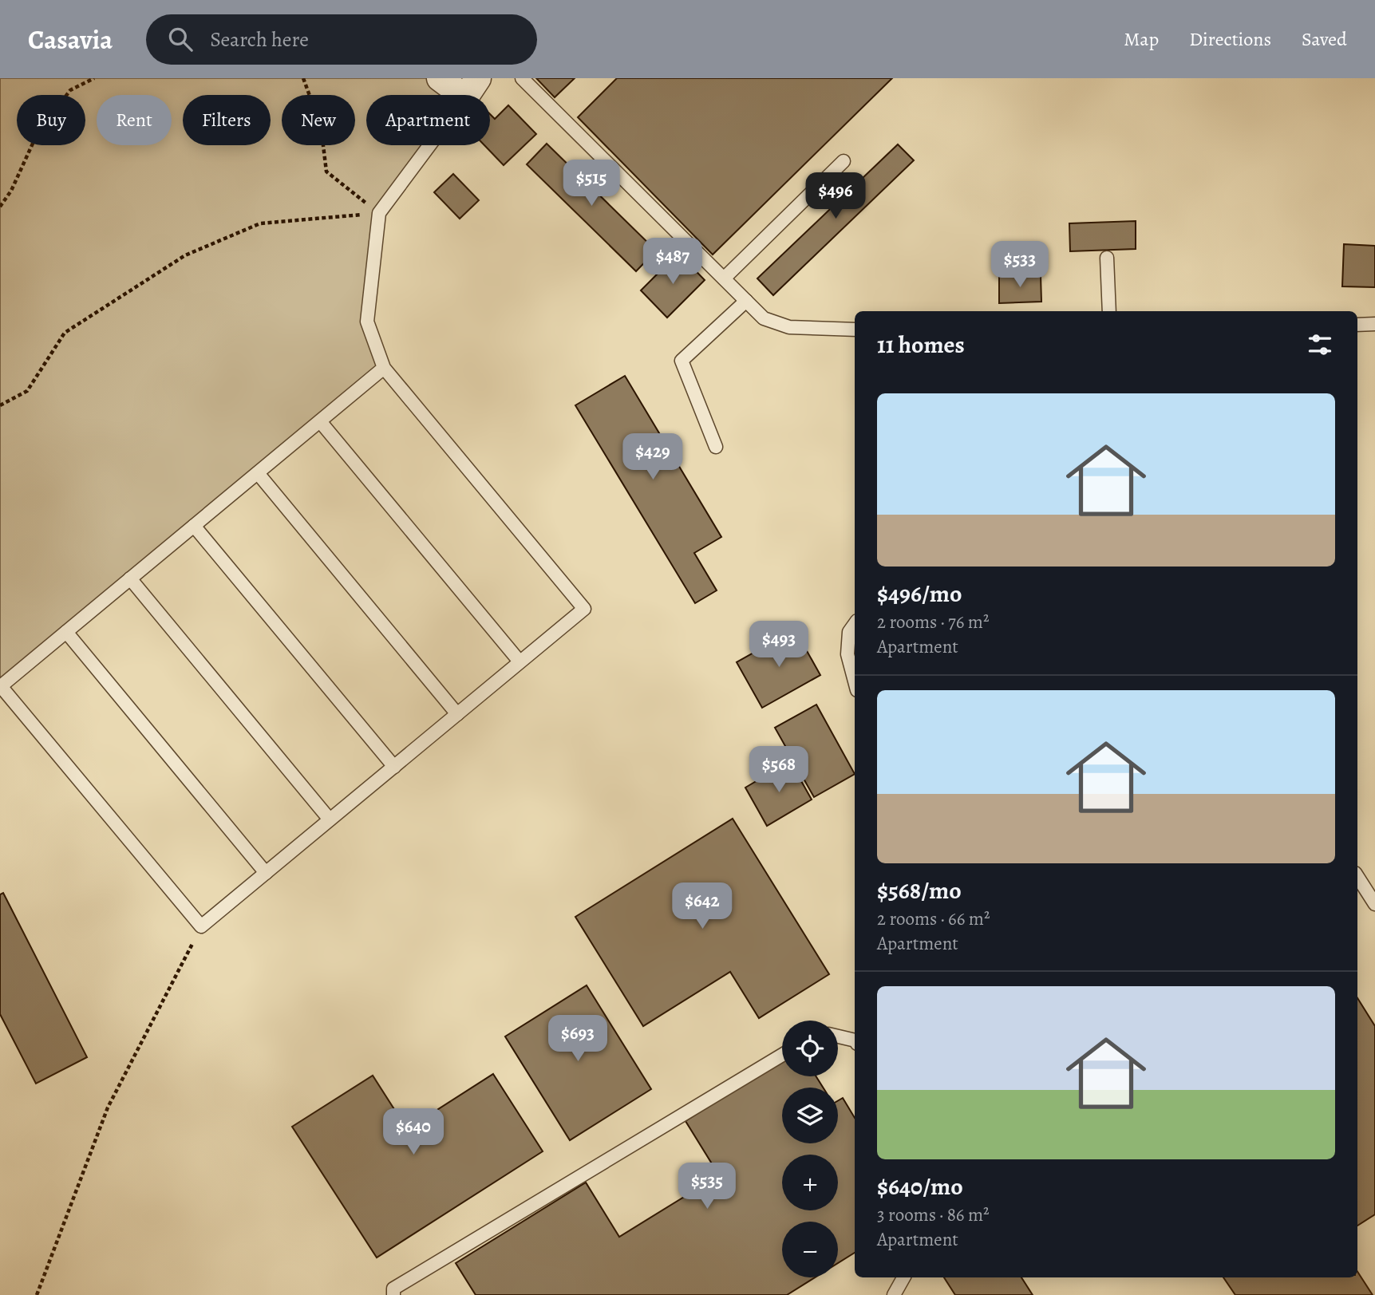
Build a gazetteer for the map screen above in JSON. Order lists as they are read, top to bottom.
{
  "page": {
    "header": "Casavia",
    "search": "Search here",
    "nav": ["Map", "Directions", "Saved"],
    "chip": [
      "Buy",
      "Rent",
      "Filters",
      "New",
      "Apartment"
    ],
    "price": [
      "$515",
      "$496",
      "$487",
      "$533",
      "$429",
      "$493",
      "$568",
      "$642",
      "$693",
      "$640",
      "$535"
    ],
    "heading": "11 homes",
    "list": [
      {
        "name": "$496/mo",
        "note": "2 rooms · 76 m² · Apartment"
      },
      {
        "name": "$568/mo",
        "note": "2 rooms · 66 m² · Apartment"
      },
      {
        "name": "$640/mo",
        "note": "3 rooms · 86 m² · Apartment"
      }
    ],
    "map_buttons": ["+", "−"]
  }
}
